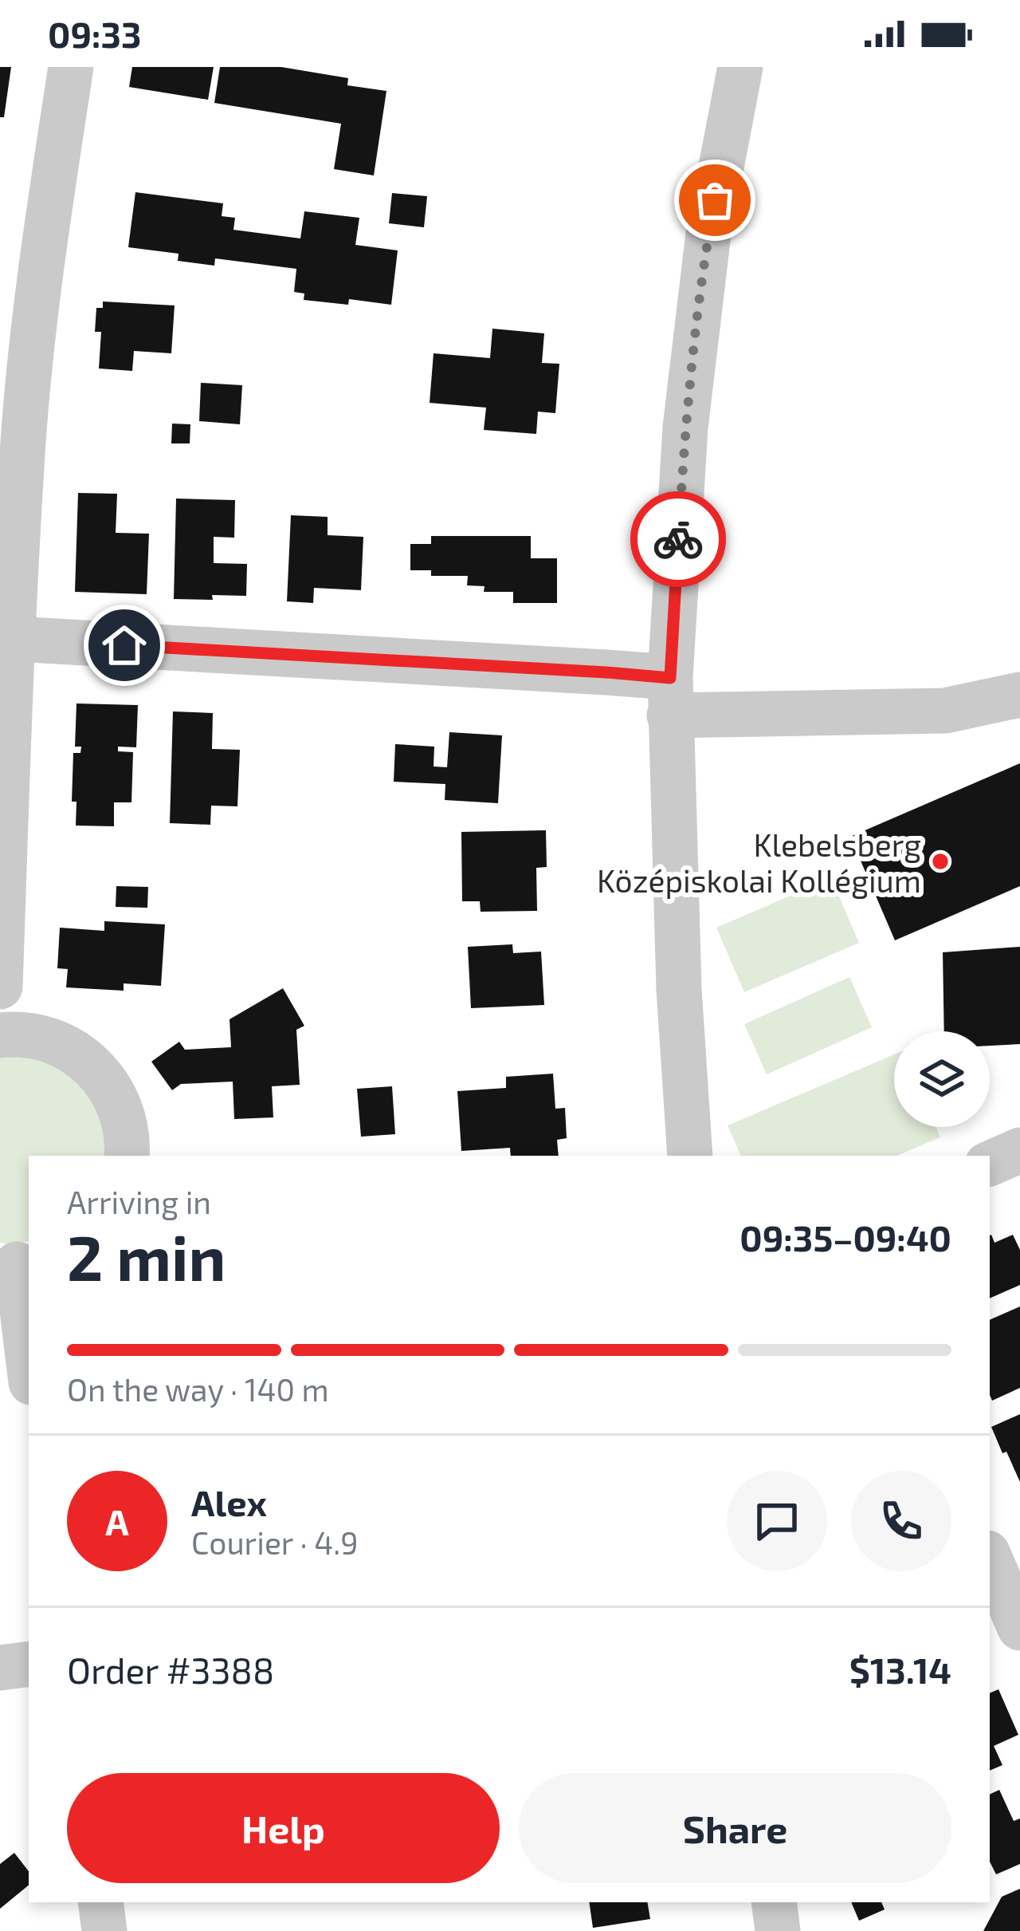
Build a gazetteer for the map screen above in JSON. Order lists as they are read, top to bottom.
{
  "places": ["Klebelsberg Középiskolai Kollégium"],
  "page": {
    "status": "09:33",
    "heading": ["2 min", "Arriving in", "09:35–09:40"],
    "panel": [
      "Alex",
      "Courier · 4.9",
      "Order #3388",
      "$13.14"
    ],
    "bar": "On the way · 140 m",
    "round": "A",
    "buttons": ["Help", "Share"]
  }
}
